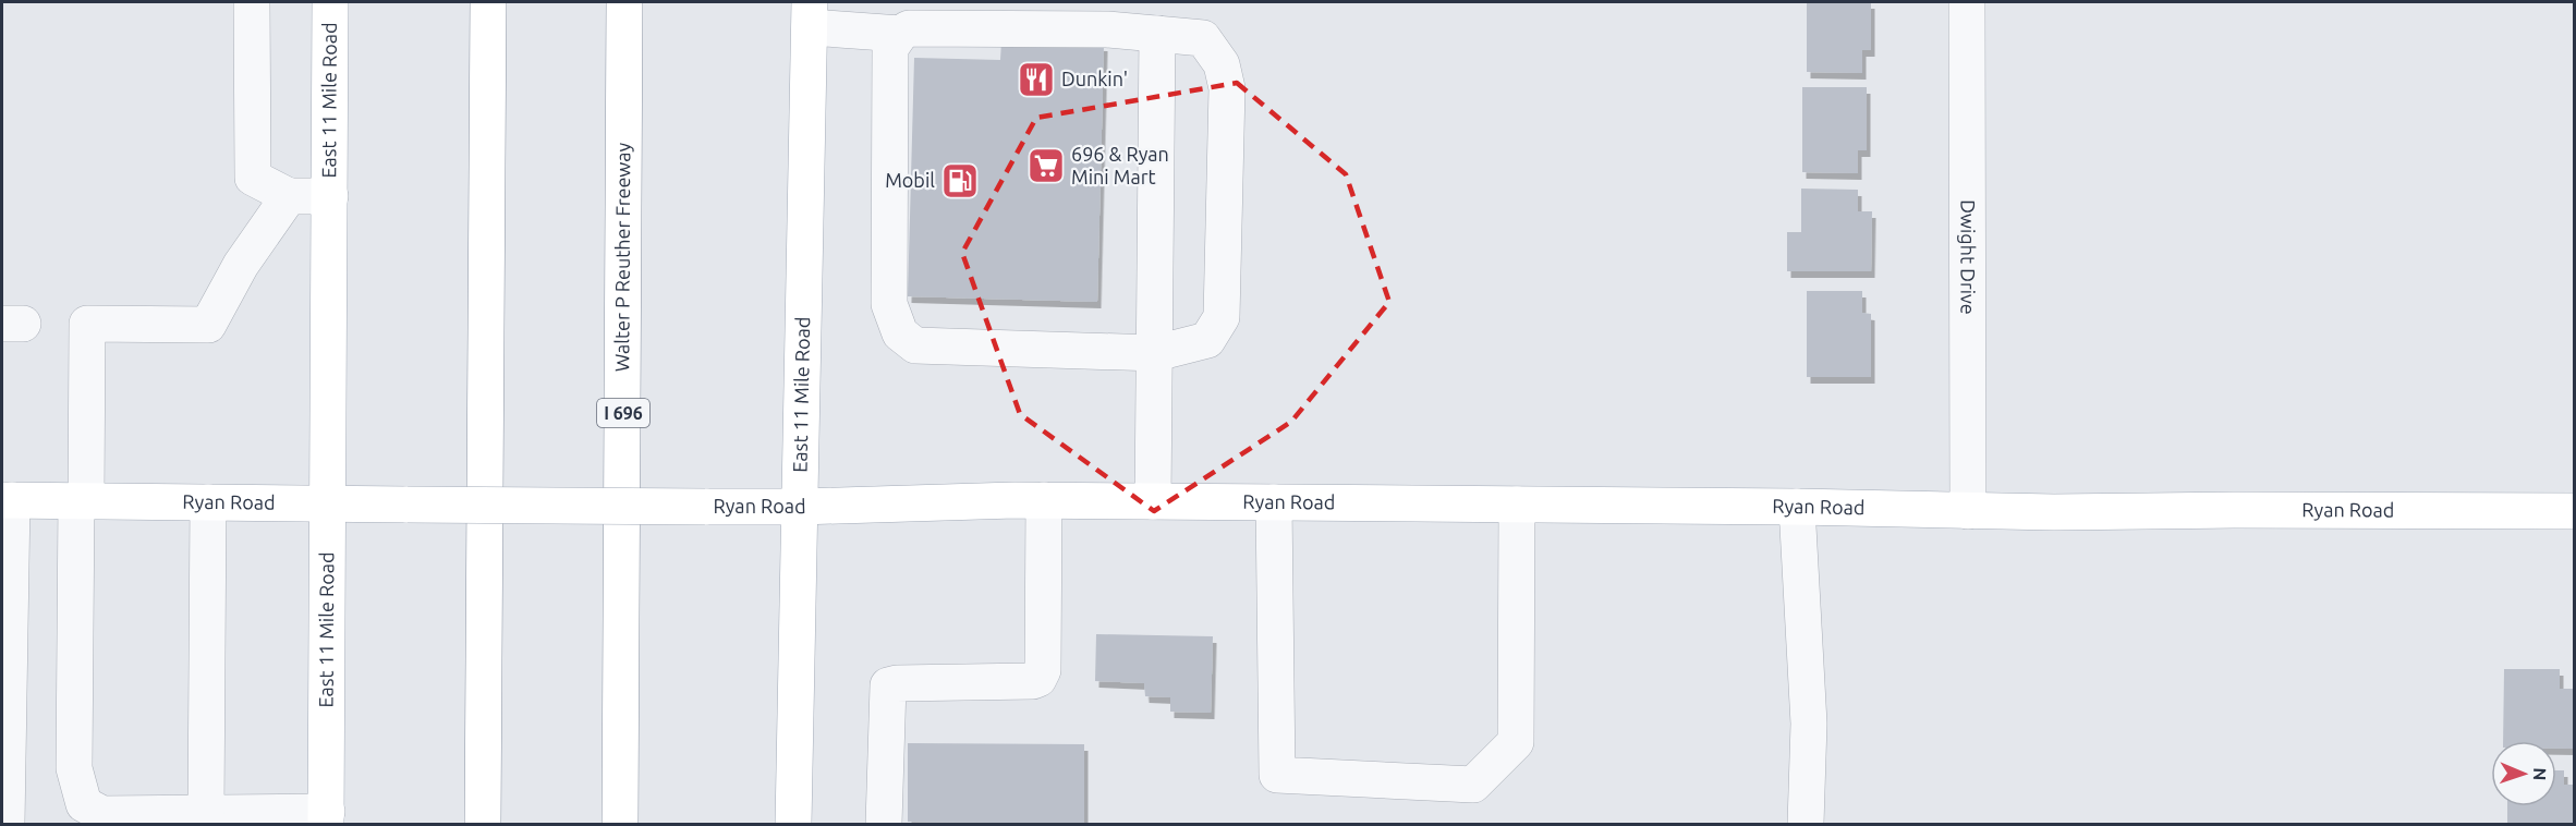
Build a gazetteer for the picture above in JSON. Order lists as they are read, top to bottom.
{
  "streets": {
    "main road": [
      "East 11 Mile Road",
      "Walter P Reuther Freeway",
      "I 696",
      "Ryan Road"
    ],
    "street": ["Dwight Drive"]
  },
  "crossings": [
    ["East 11 Mile Road", "Ryan Road"],
    ["Dwight Drive", "Ryan Road"]
  ],
  "places": {
    "restaurant": ["Dunkin'"],
    "supermarket": ["696 & Ryan Mini Mart"],
    "fuel station": ["Mobil"]
  },
  "north": "right"
}
